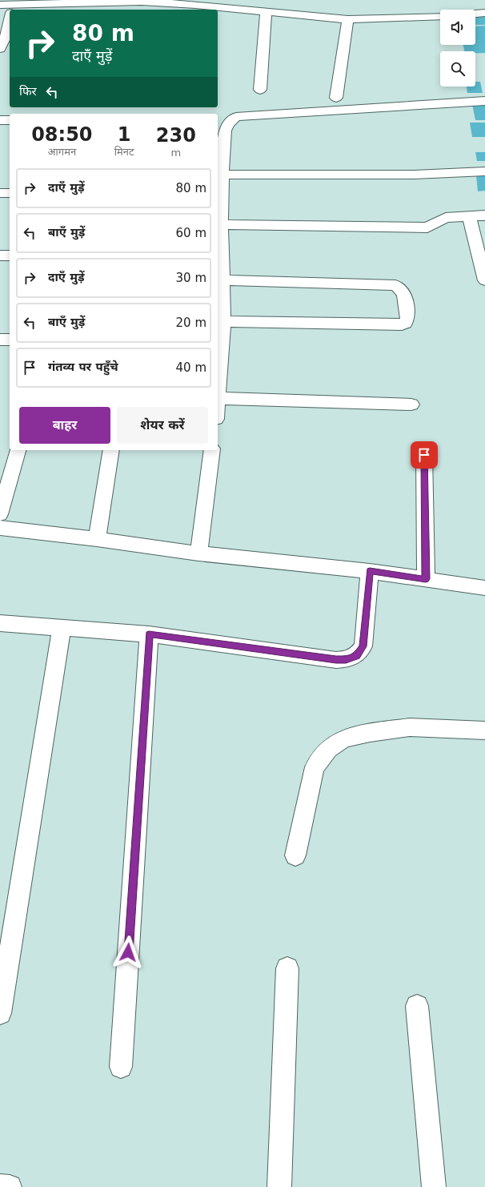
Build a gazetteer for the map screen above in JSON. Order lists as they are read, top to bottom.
{
  "page": {
    "turn": ["80 m", "दाएँ मुड़ें"],
    "then": "फिर",
    "eta": [
      "08:50",
      "आगमन",
      "1",
      "मिनट",
      "230",
      "m"
    ],
    "list": [
      {
        "name": "दाएँ मुड़ें",
        "value": "80 m"
      },
      {
        "name": "बाएँ मुड़ें",
        "value": "60 m"
      },
      {
        "name": "दाएँ मुड़ें",
        "value": "30 m"
      },
      {
        "name": "बाएँ मुड़ें",
        "value": "20 m"
      },
      {
        "name": "गंतव्य पर पहुँचे",
        "value": "40 m"
      }
    ],
    "buttons": ["बाहर", "शेयर करें"]
  }
}
